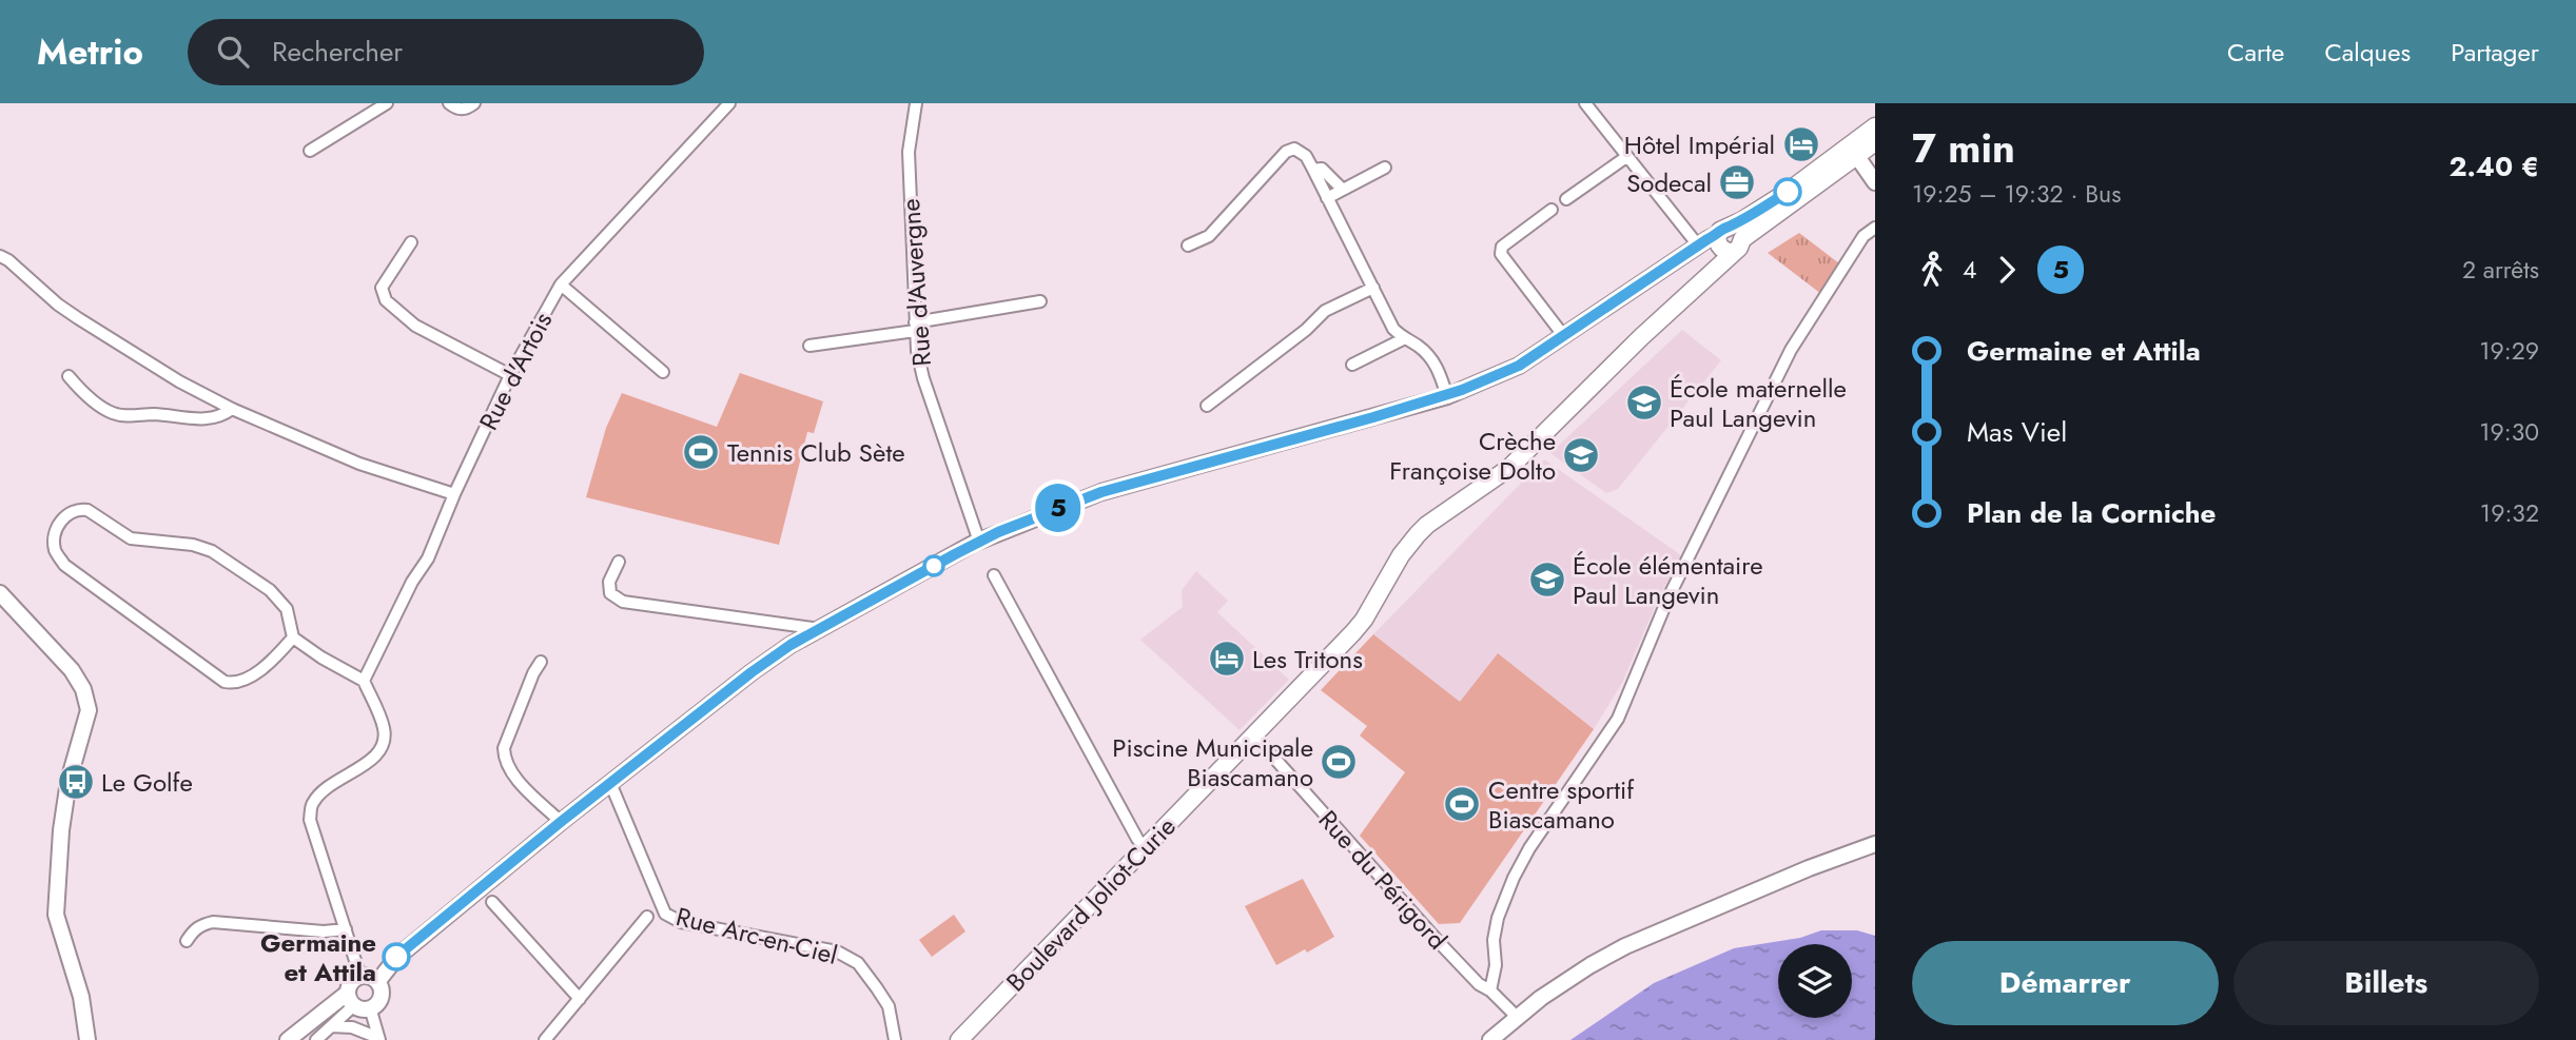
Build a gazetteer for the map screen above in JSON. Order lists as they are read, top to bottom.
{
  "streets": {
    "main road": ["Boulevard Joliot-Curie"],
    "street": [
      "Rue d'Auvergne",
      "Rue d'Artois",
      "Rue du Périgord",
      "Rue Arc-en-Ciel"
    ]
  },
  "crossings": [
    ["Rue du Périgord", "Boulevard Joliot-Curie"]
  ],
  "places": {
    "hotel": ["Hôtel Impérial", "Les Tritons"],
    "office": ["Sodecal"],
    "school or university": ["École maternelle Paul Langevin", "Crèche Françoise Dolto", "École élémentaire Paul Langevin"],
    "sports": ["Tennis Club Sète", "Piscine Municipale Biascamano", "Centre sportif Biascamano"],
    "bus stop": ["Le Golfe"],
    "other": ["Germaine et Attila"]
  },
  "lines": ["bus line 5"],
  "page": {
    "header": "Metrio",
    "search": "Rechercher",
    "nav": ["Carte", "Calques", "Partager"],
    "on_map": "5",
    "heading": ["7 min", "19:25 – 19:32 · Bus", "2.40 €"],
    "legs": ["4", "5", "2 arrêts"],
    "list": [
      {
        "name": "Germaine et Attila",
        "value": "19:29"
      },
      {
        "name": "Mas Viel",
        "value": "19:30"
      },
      {
        "name": "Plan de la Corniche",
        "value": "19:32"
      }
    ],
    "buttons": ["Démarrer", "Billets"]
  }
}
